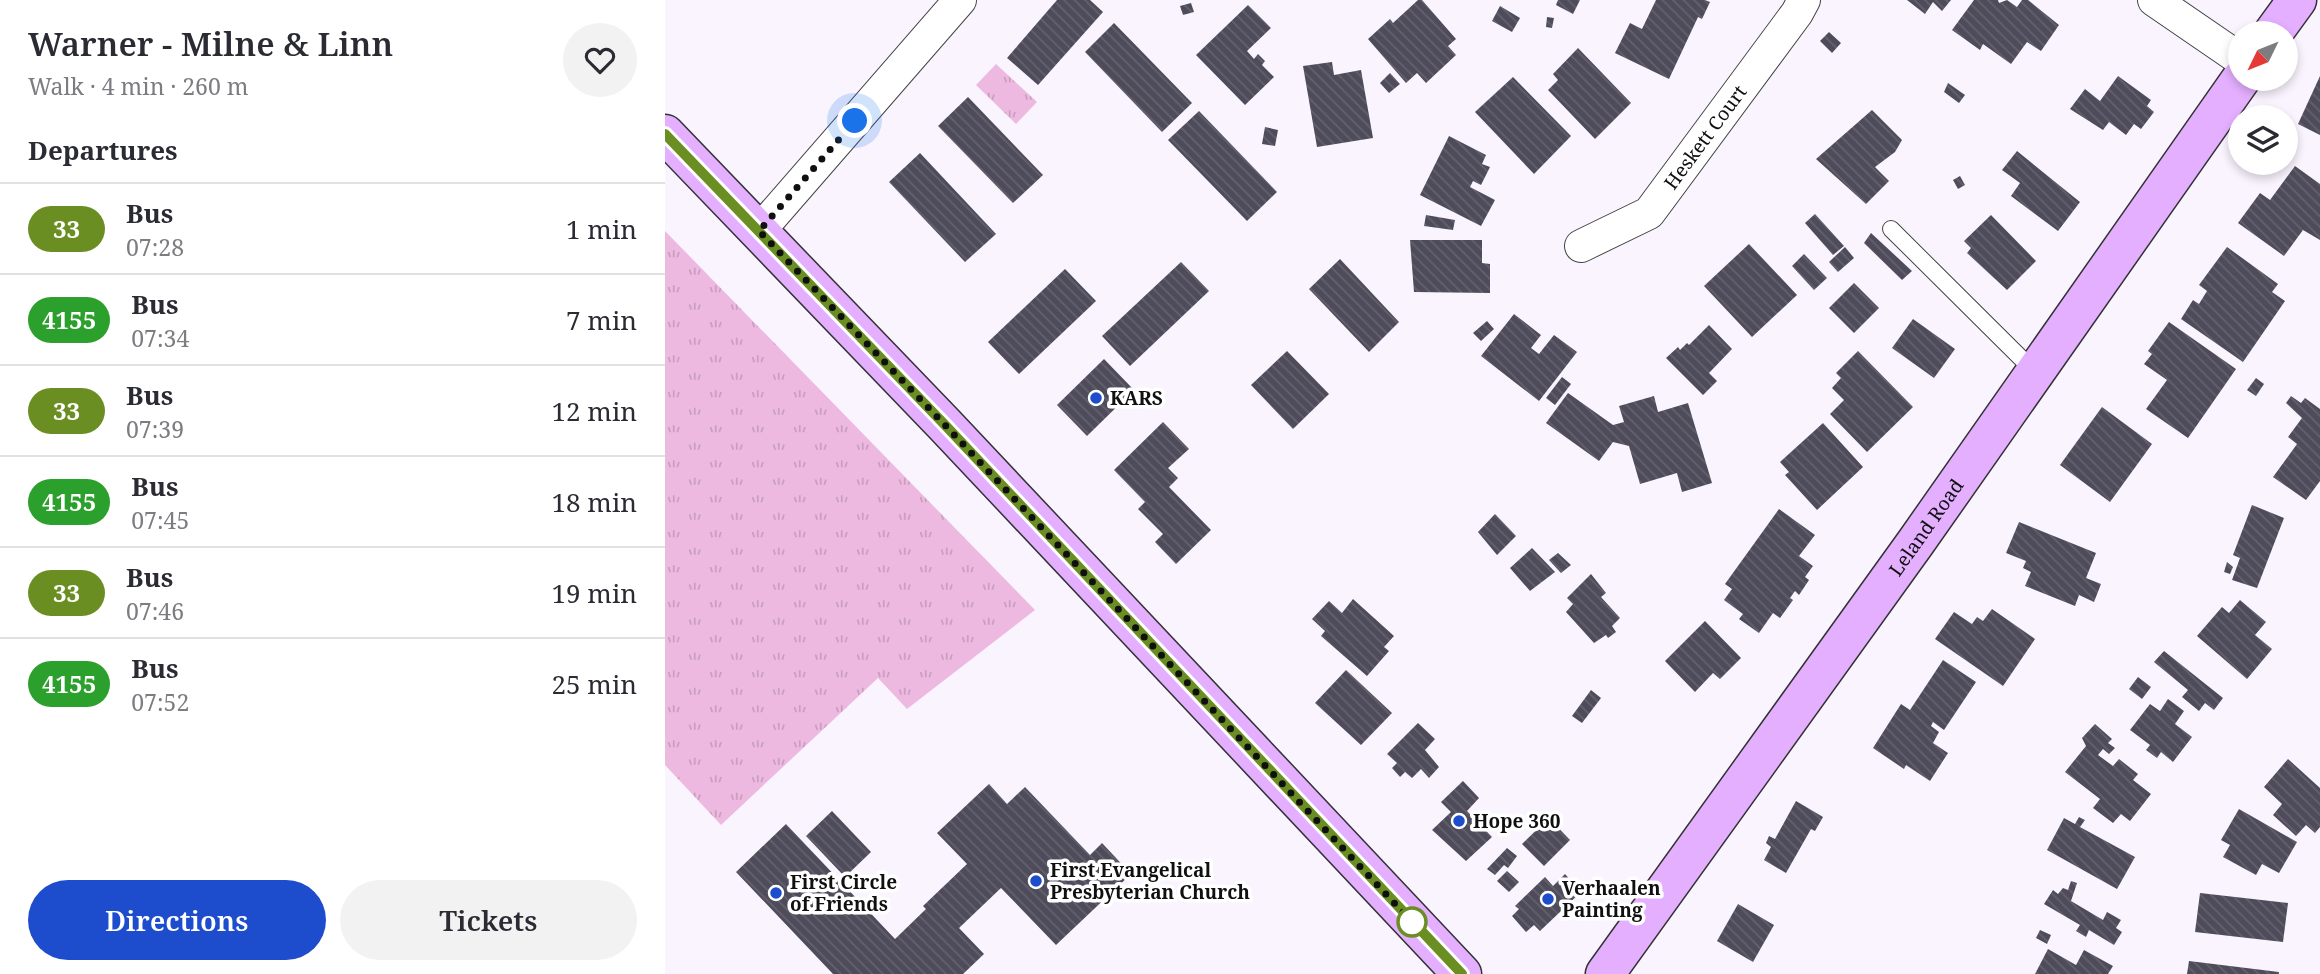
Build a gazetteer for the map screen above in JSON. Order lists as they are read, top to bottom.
{
  "streets": {
    "main road": ["Leland Road"],
    "street": ["Heskett Court"]
  },
  "places": [
    "KARS",
    "Hope 360",
    "First Evangelical Presbyterian Church",
    "First Circle of Friends",
    "Verhaalen Painting"
  ],
  "lines": ["bus line 33"],
  "north": "bottom left",
  "page": {
    "heading": [
      ["Warner - Milne & Linn", "Walk · 4 min · 260 m"],
      "Departures"
    ],
    "list": [
      {
        "mark": "33",
        "name": "Bus",
        "note": "07:28",
        "value": "1 min"
      },
      {
        "mark": "4155",
        "name": "Bus",
        "note": "07:34",
        "value": "7 min"
      },
      {
        "mark": "33",
        "name": "Bus",
        "note": "07:39",
        "value": "12 min"
      },
      {
        "mark": "4155",
        "name": "Bus",
        "note": "07:45",
        "value": "18 min"
      },
      {
        "mark": "33",
        "name": "Bus",
        "note": "07:46",
        "value": "19 min"
      },
      {
        "mark": "4155",
        "name": "Bus",
        "note": "07:52",
        "value": "25 min"
      }
    ],
    "buttons": ["Directions", "Tickets"]
  }
}
